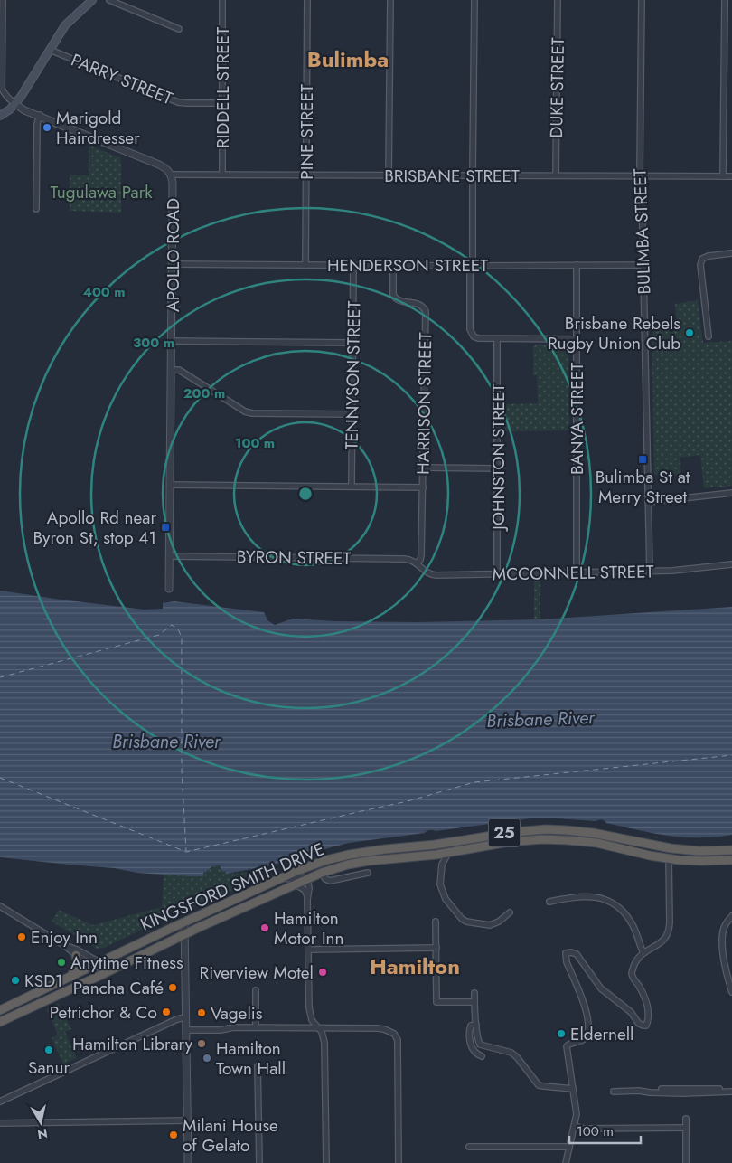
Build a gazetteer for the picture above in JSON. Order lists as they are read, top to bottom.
{
  "streets": {
    "highway": ["25", "KINGSFORD SMITH DRIVE"],
    "street": [
      "PARRY STREET",
      "RIDDELL STREET",
      "DUKE STREET",
      "PINE STREET",
      "BRISBANE STREET",
      "BULIMBA STREET",
      "APOLLO ROAD",
      "HENDERSON STREET",
      "TENNYSON STREET",
      "HARRISON STREET",
      "BANYA STREET",
      "JOHNSTON STREET",
      "BYRON STREET",
      "MCCONNELL STREET"
    ]
  },
  "crossings": [
    ["PARRY STREET", "RIDDELL STREET"],
    ["RIDDELL STREET", "BRISBANE STREET"],
    ["DUKE STREET", "BRISBANE STREET"],
    ["PINE STREET", "BRISBANE STREET"],
    ["PINE STREET", "HENDERSON STREET"],
    ["BRISBANE STREET", "BULIMBA STREET"],
    ["BRISBANE STREET", "APOLLO ROAD"],
    ["BULIMBA STREET", "HENDERSON STREET"],
    ["BULIMBA STREET", "MCCONNELL STREET"],
    ["APOLLO ROAD", "HENDERSON STREET"],
    ["APOLLO ROAD", "BYRON STREET"],
    ["HENDERSON STREET", "TENNYSON STREET"],
    ["HENDERSON STREET", "HARRISON STREET"],
    ["HENDERSON STREET", "BANYA STREET"],
    ["HARRISON STREET", "BYRON STREET"],
    ["HARRISON STREET", "MCCONNELL STREET"],
    ["BANYA STREET", "MCCONNELL STREET"],
    ["JOHNSTON STREET", "MCCONNELL STREET"],
    ["BYRON STREET", "MCCONNELL STREET"]
  ],
  "districts": ["Bulimba", "Hamilton"],
  "water": ["Brisbane River"],
  "parks": ["Tugulawa Park"],
  "places": {
    "other": [
      "Marigold Hairdresser",
      "Brisbane Rebels Rugby Union Club",
      "Hamilton Motor Inn",
      "Enjoy Inn",
      "Anytime Fitness",
      "Riverview Motel",
      "KSD1",
      "Pancha Café",
      "Petrichor & Co",
      "Vagelis",
      "Eldernell",
      "Hamilton Library",
      "Sanur",
      "Hamilton Town Hall",
      "Milani House of Gelato"
    ],
    "transit": ["Bulimba St at Merry Street", "Apollo Rd near Byron St, stop 41"]
  },
  "scale_bar": "100 m",
  "north": "bottom",
  "rings": [
    "400 m",
    "300 m",
    "200 m",
    "100 m"
  ]
}
